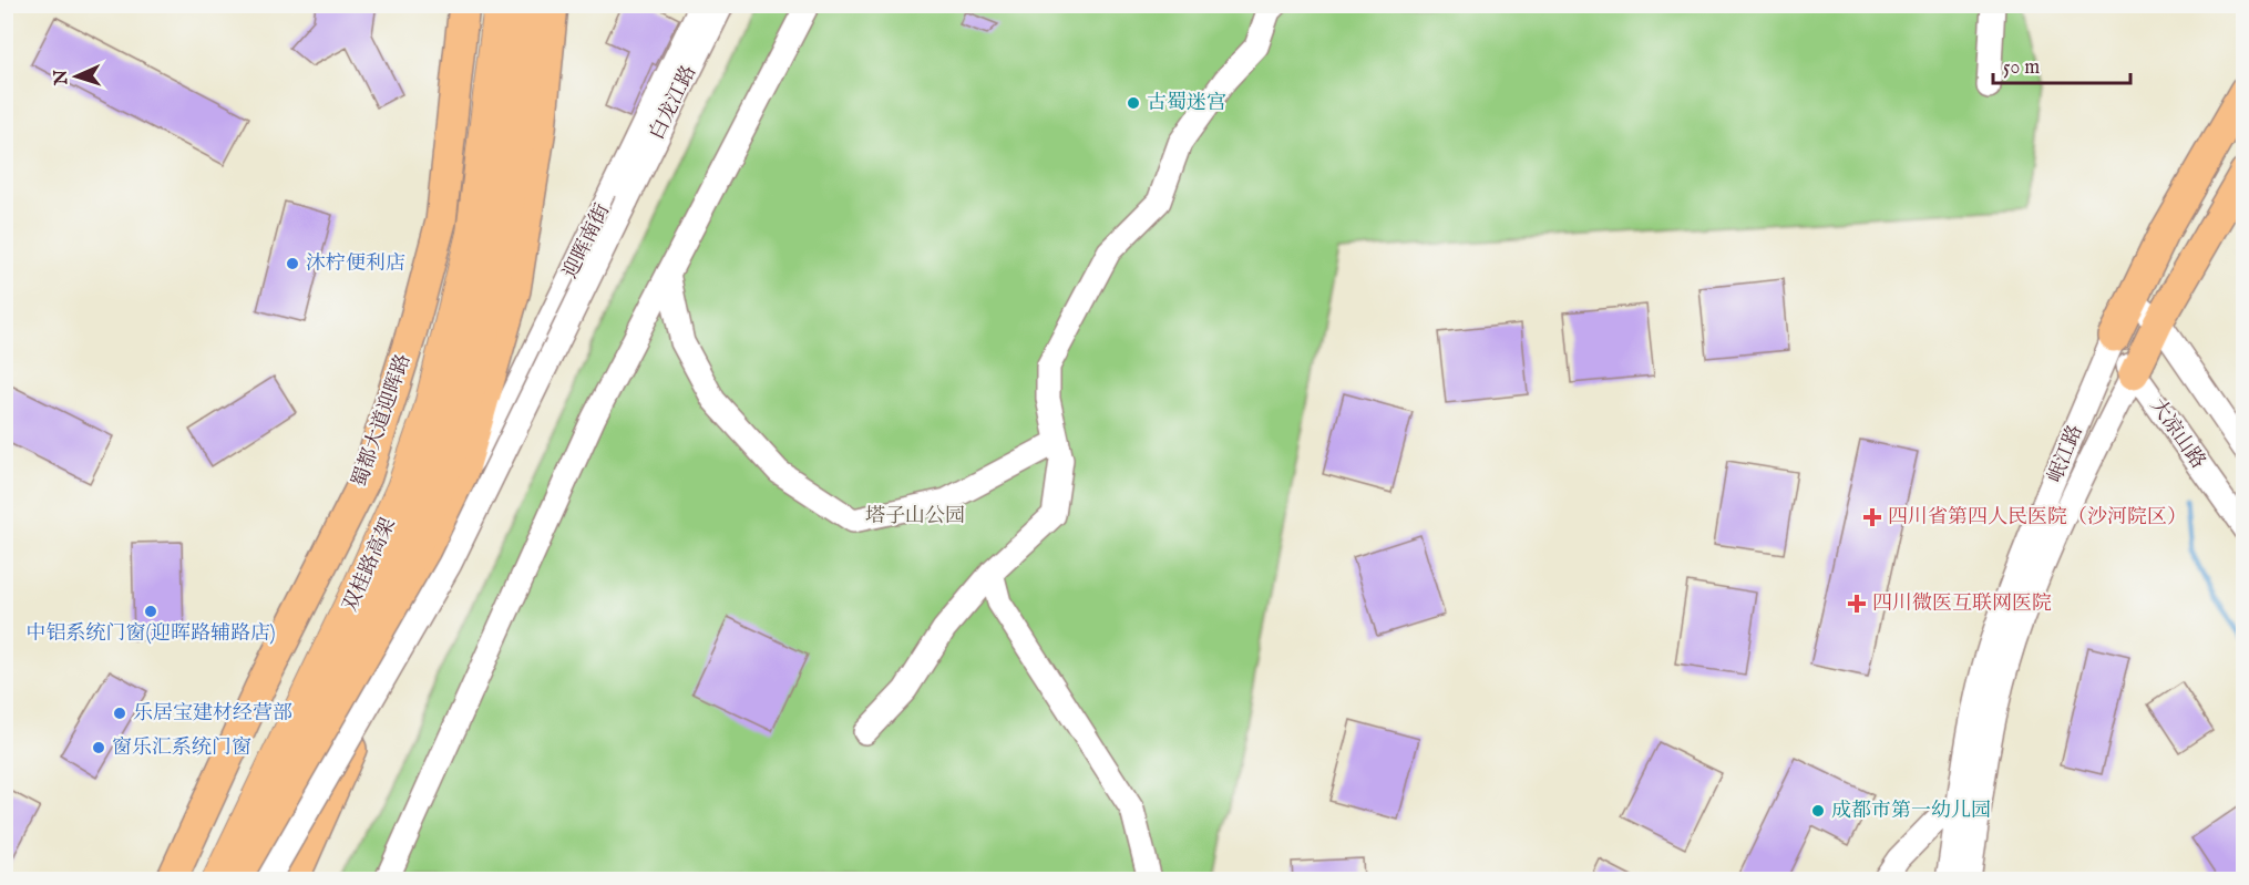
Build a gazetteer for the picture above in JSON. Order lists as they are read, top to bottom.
{
  "streets": {
    "highway": ["双桂路高架"],
    "main road": ["蜀都大道迎晖路", "岷江路"],
    "street": ["白龙江路", "迎晖南街", "大凉山路"]
  },
  "crossings": [
    ["大凉山路", "岷江路"]
  ],
  "parks": ["塔子山公园"],
  "places": {
    "other": [
      "古蜀迷宫",
      "沐柠便利店",
      "中铝系统门窗(迎晖路辅路店)",
      "乐居宝建材经营部",
      "窗乐汇系统门窗",
      "成都市第一幼儿园"
    ],
    "health": ["四川省第四人民医院（沙河院区）", "四川微医互联网医院"]
  },
  "scale_bar": "50 m",
  "north": "left"
}
